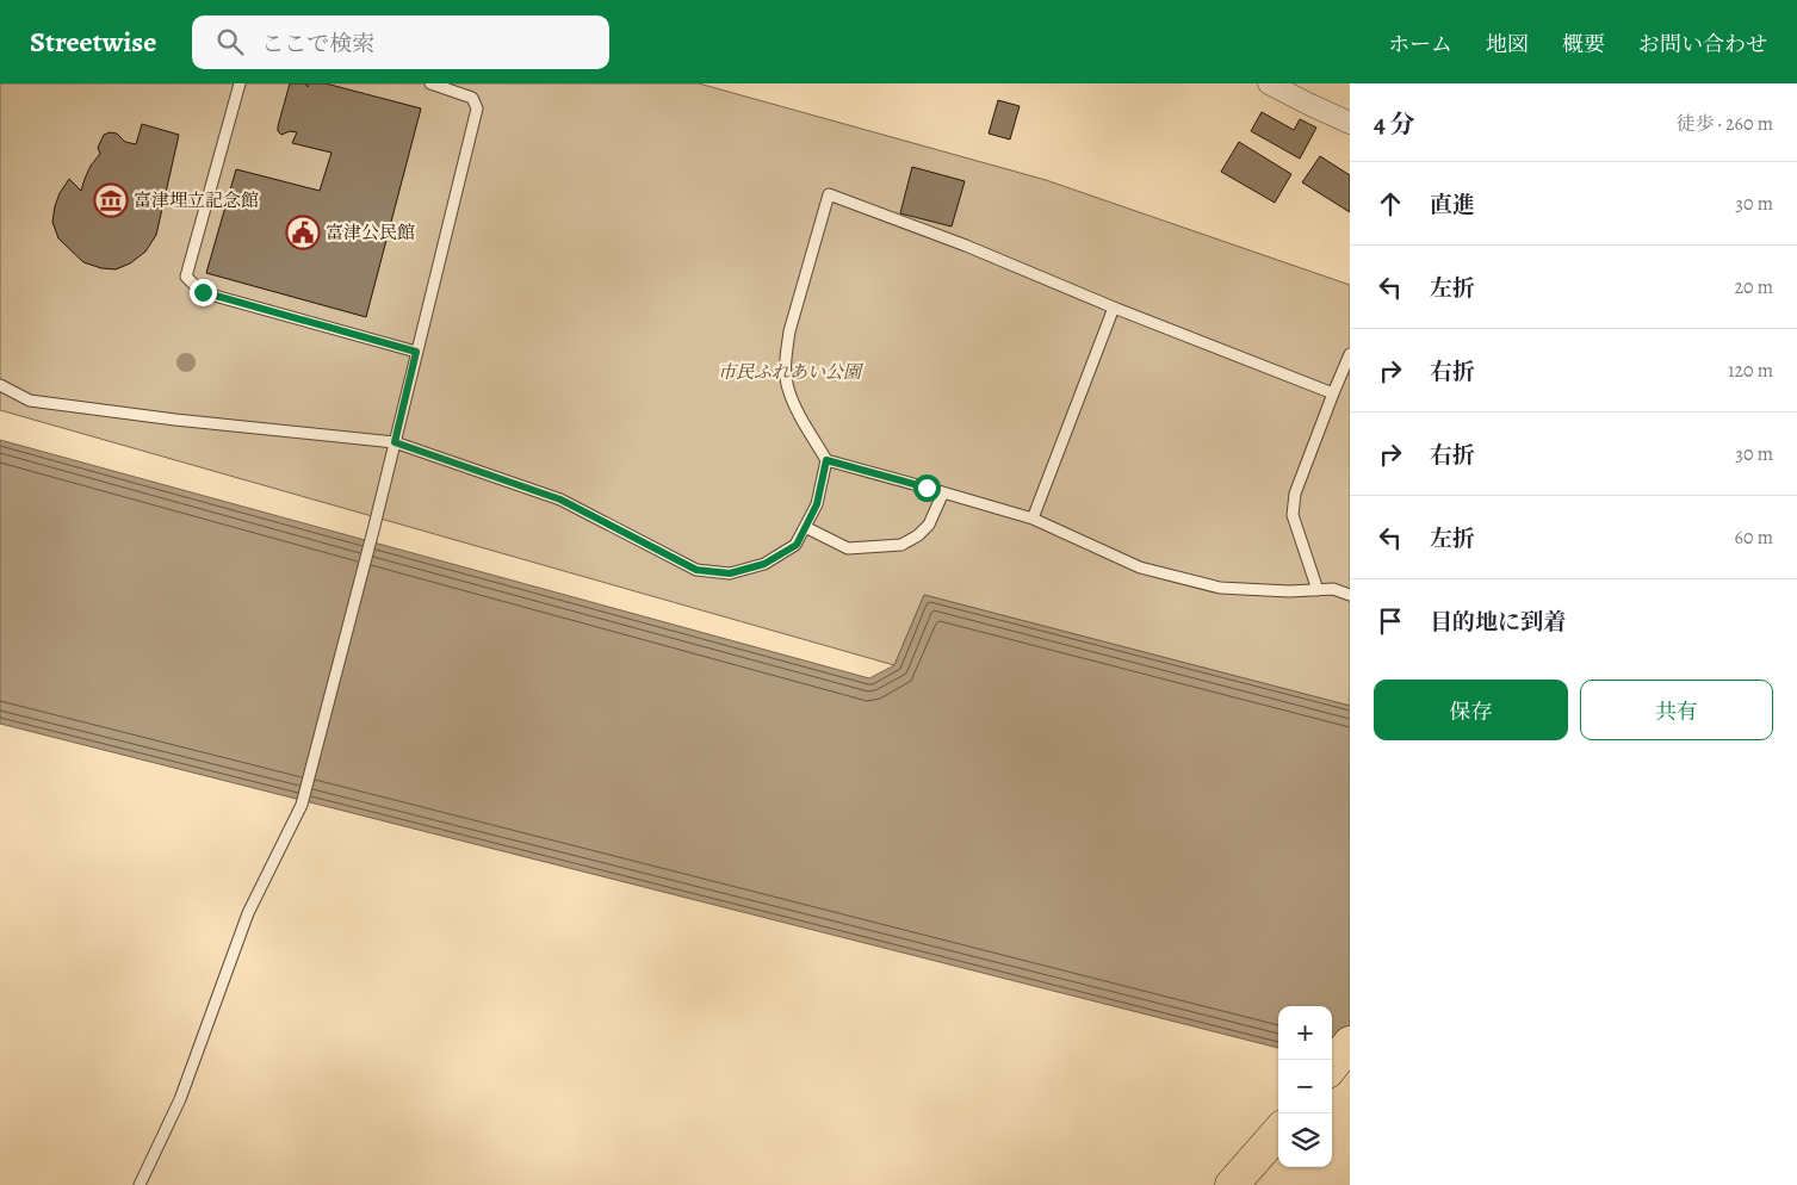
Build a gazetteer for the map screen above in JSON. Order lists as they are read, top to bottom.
{
  "parks": ["市民ふれあい公園"],
  "places": {
    "museum": ["富津埋立記念館"],
    "public building": ["富津公民館"]
  },
  "page": {
    "header": "Streetwise",
    "search": "ここで検索",
    "nav": [
      "ホーム",
      "地図",
      "概要",
      "お問い合わせ"
    ],
    "heading": ["4 分", "徒歩 · 260 m"],
    "list": [
      ["直進", "30 m"],
      ["左折", "20 m"],
      ["右折", "120 m"],
      ["右折", "30 m"],
      ["左折", "60 m"],
      "目的地に到着"
    ],
    "buttons": ["保存", "共有"],
    "map_buttons": ["+", "−"]
  }
}
